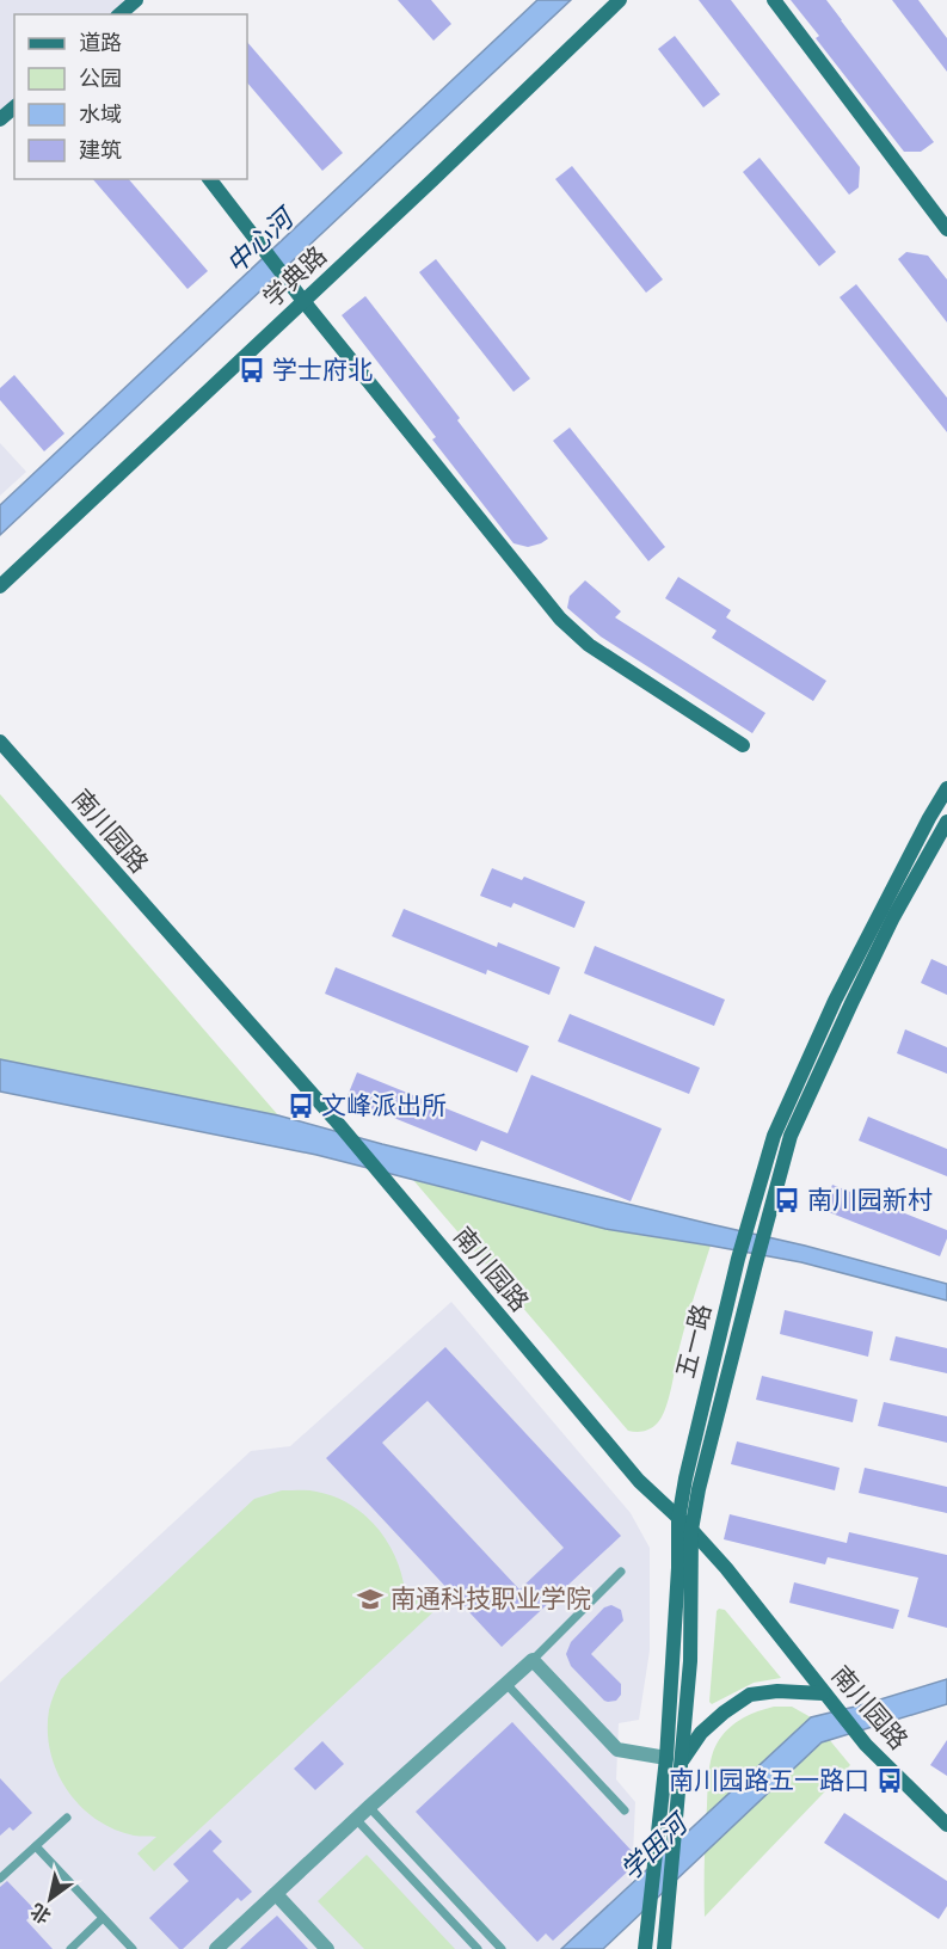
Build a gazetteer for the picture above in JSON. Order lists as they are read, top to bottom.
{
  "streets": {
    "street": ["学典路", "南川园路", "五一路"]
  },
  "crossings": [
    ["南川园路", "五一路"]
  ],
  "water": ["中心河", "学田河"],
  "places": {
    "bus stop": [
      "学士府北",
      "文峰派出所",
      "南川园新村",
      "南川园路五一路口"
    ],
    "school or university": ["南通科技职业学院"]
  },
  "legend": [
    "道路",
    "公园",
    "水域",
    "建筑"
  ],
  "north": "bottom left"
}
